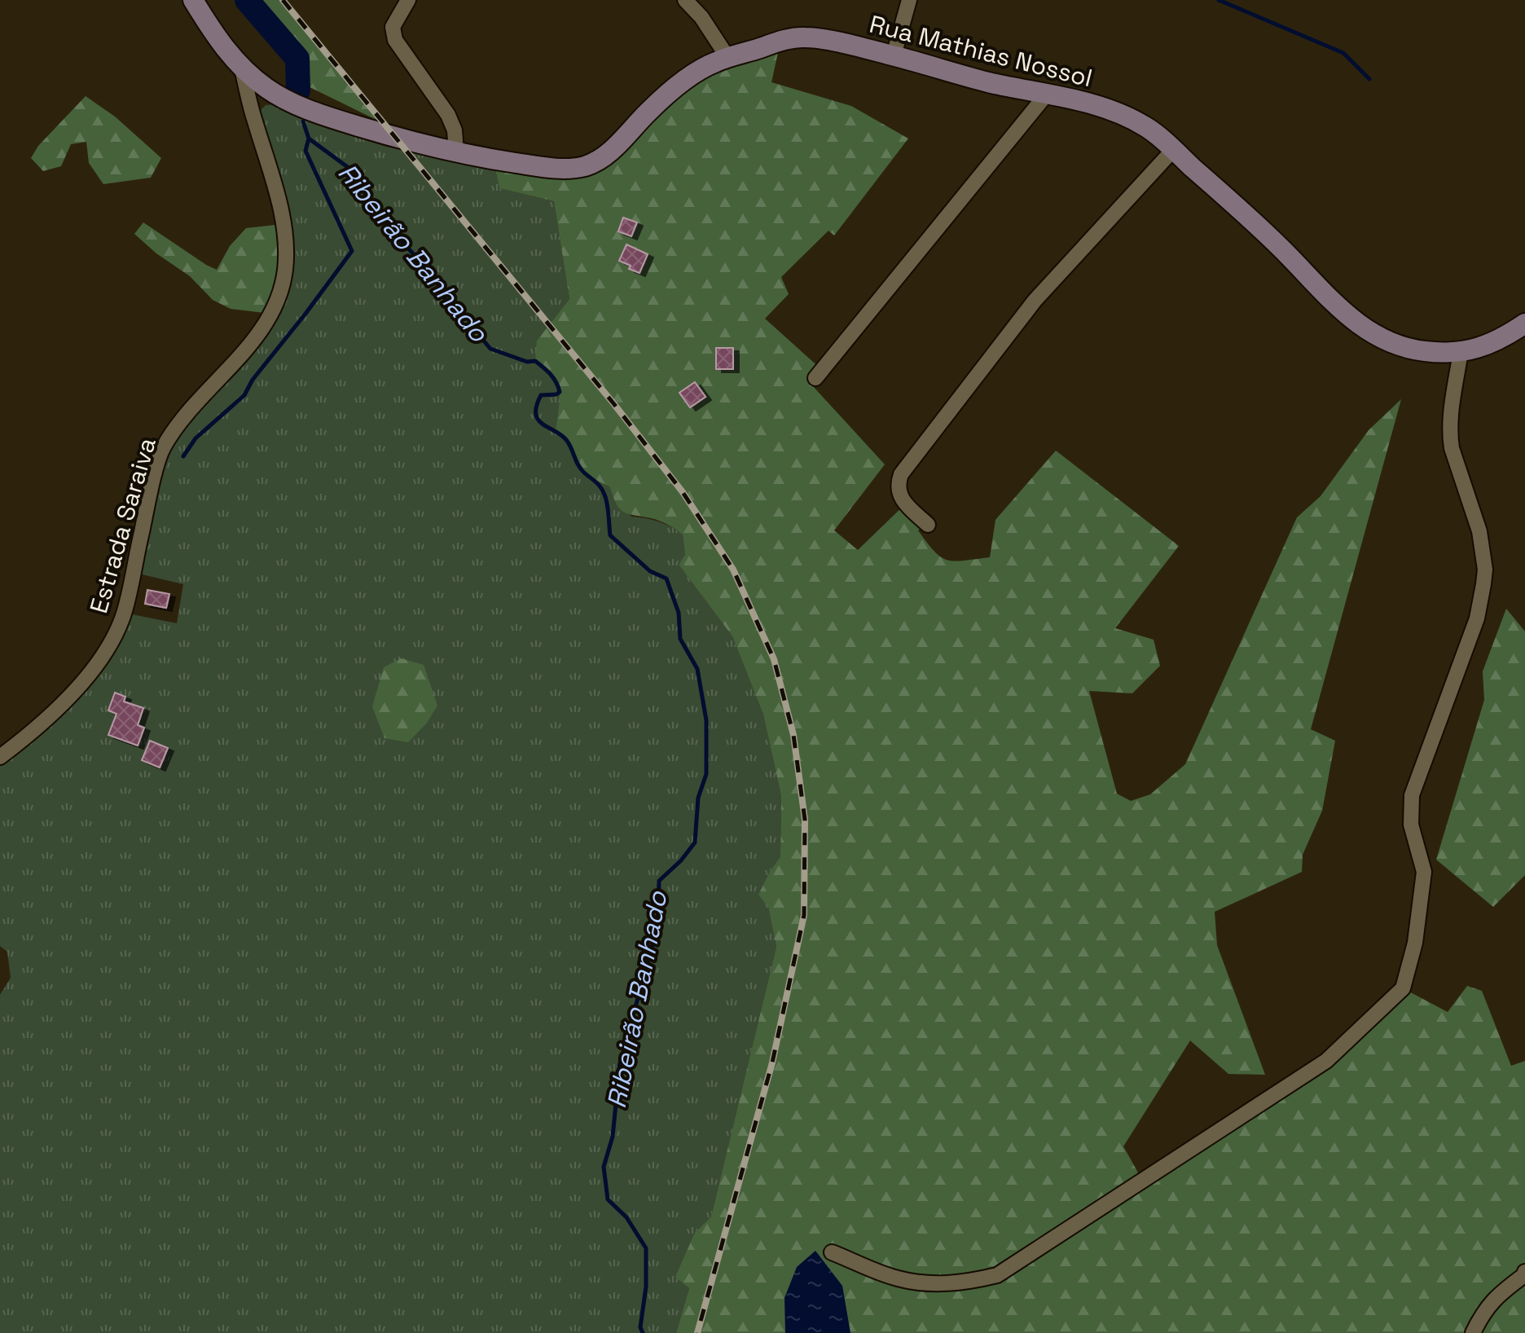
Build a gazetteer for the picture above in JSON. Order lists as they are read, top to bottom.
{
  "streets": {
    "street": ["Rua Mathias Nossol", "Estrada Saraiva"]
  },
  "crossings": [
    ["Rua Mathias Nossol", "Estrada Saraiva"]
  ],
  "water": ["Ribeirão Banhado"]
}
